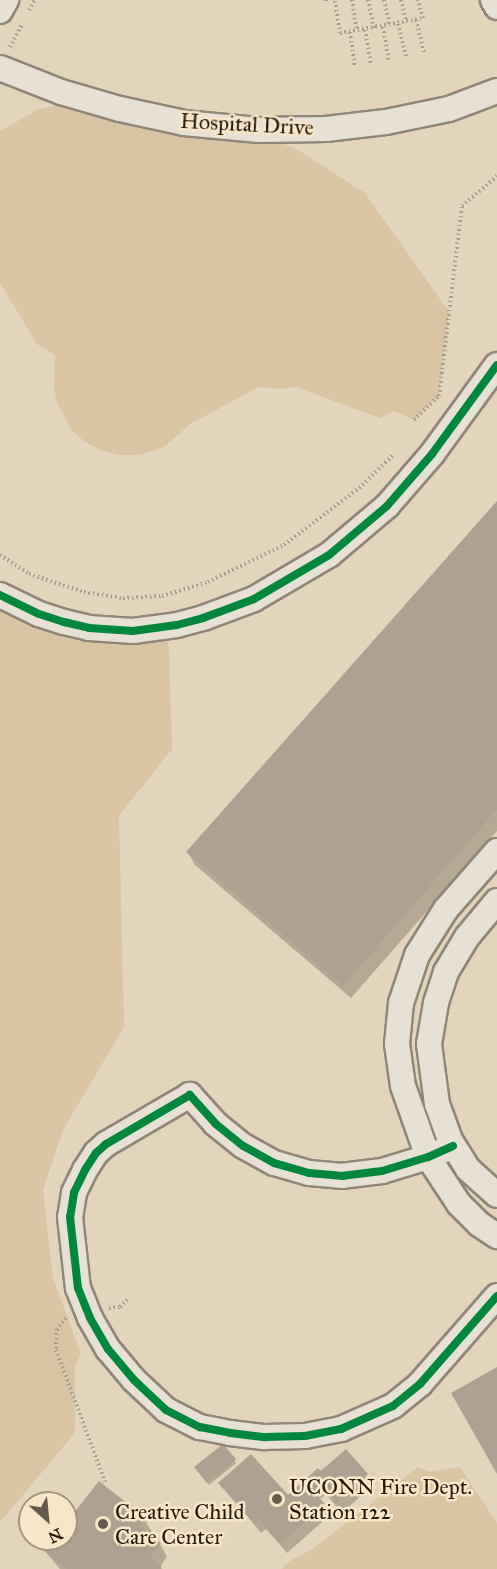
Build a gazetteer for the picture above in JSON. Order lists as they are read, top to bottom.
{
  "streets": {
    "street": ["Hospital Drive"]
  },
  "places": ["UCONN Fire Dept. Station 122", "Creative Child Care Center"],
  "north": "bottom right"
}
